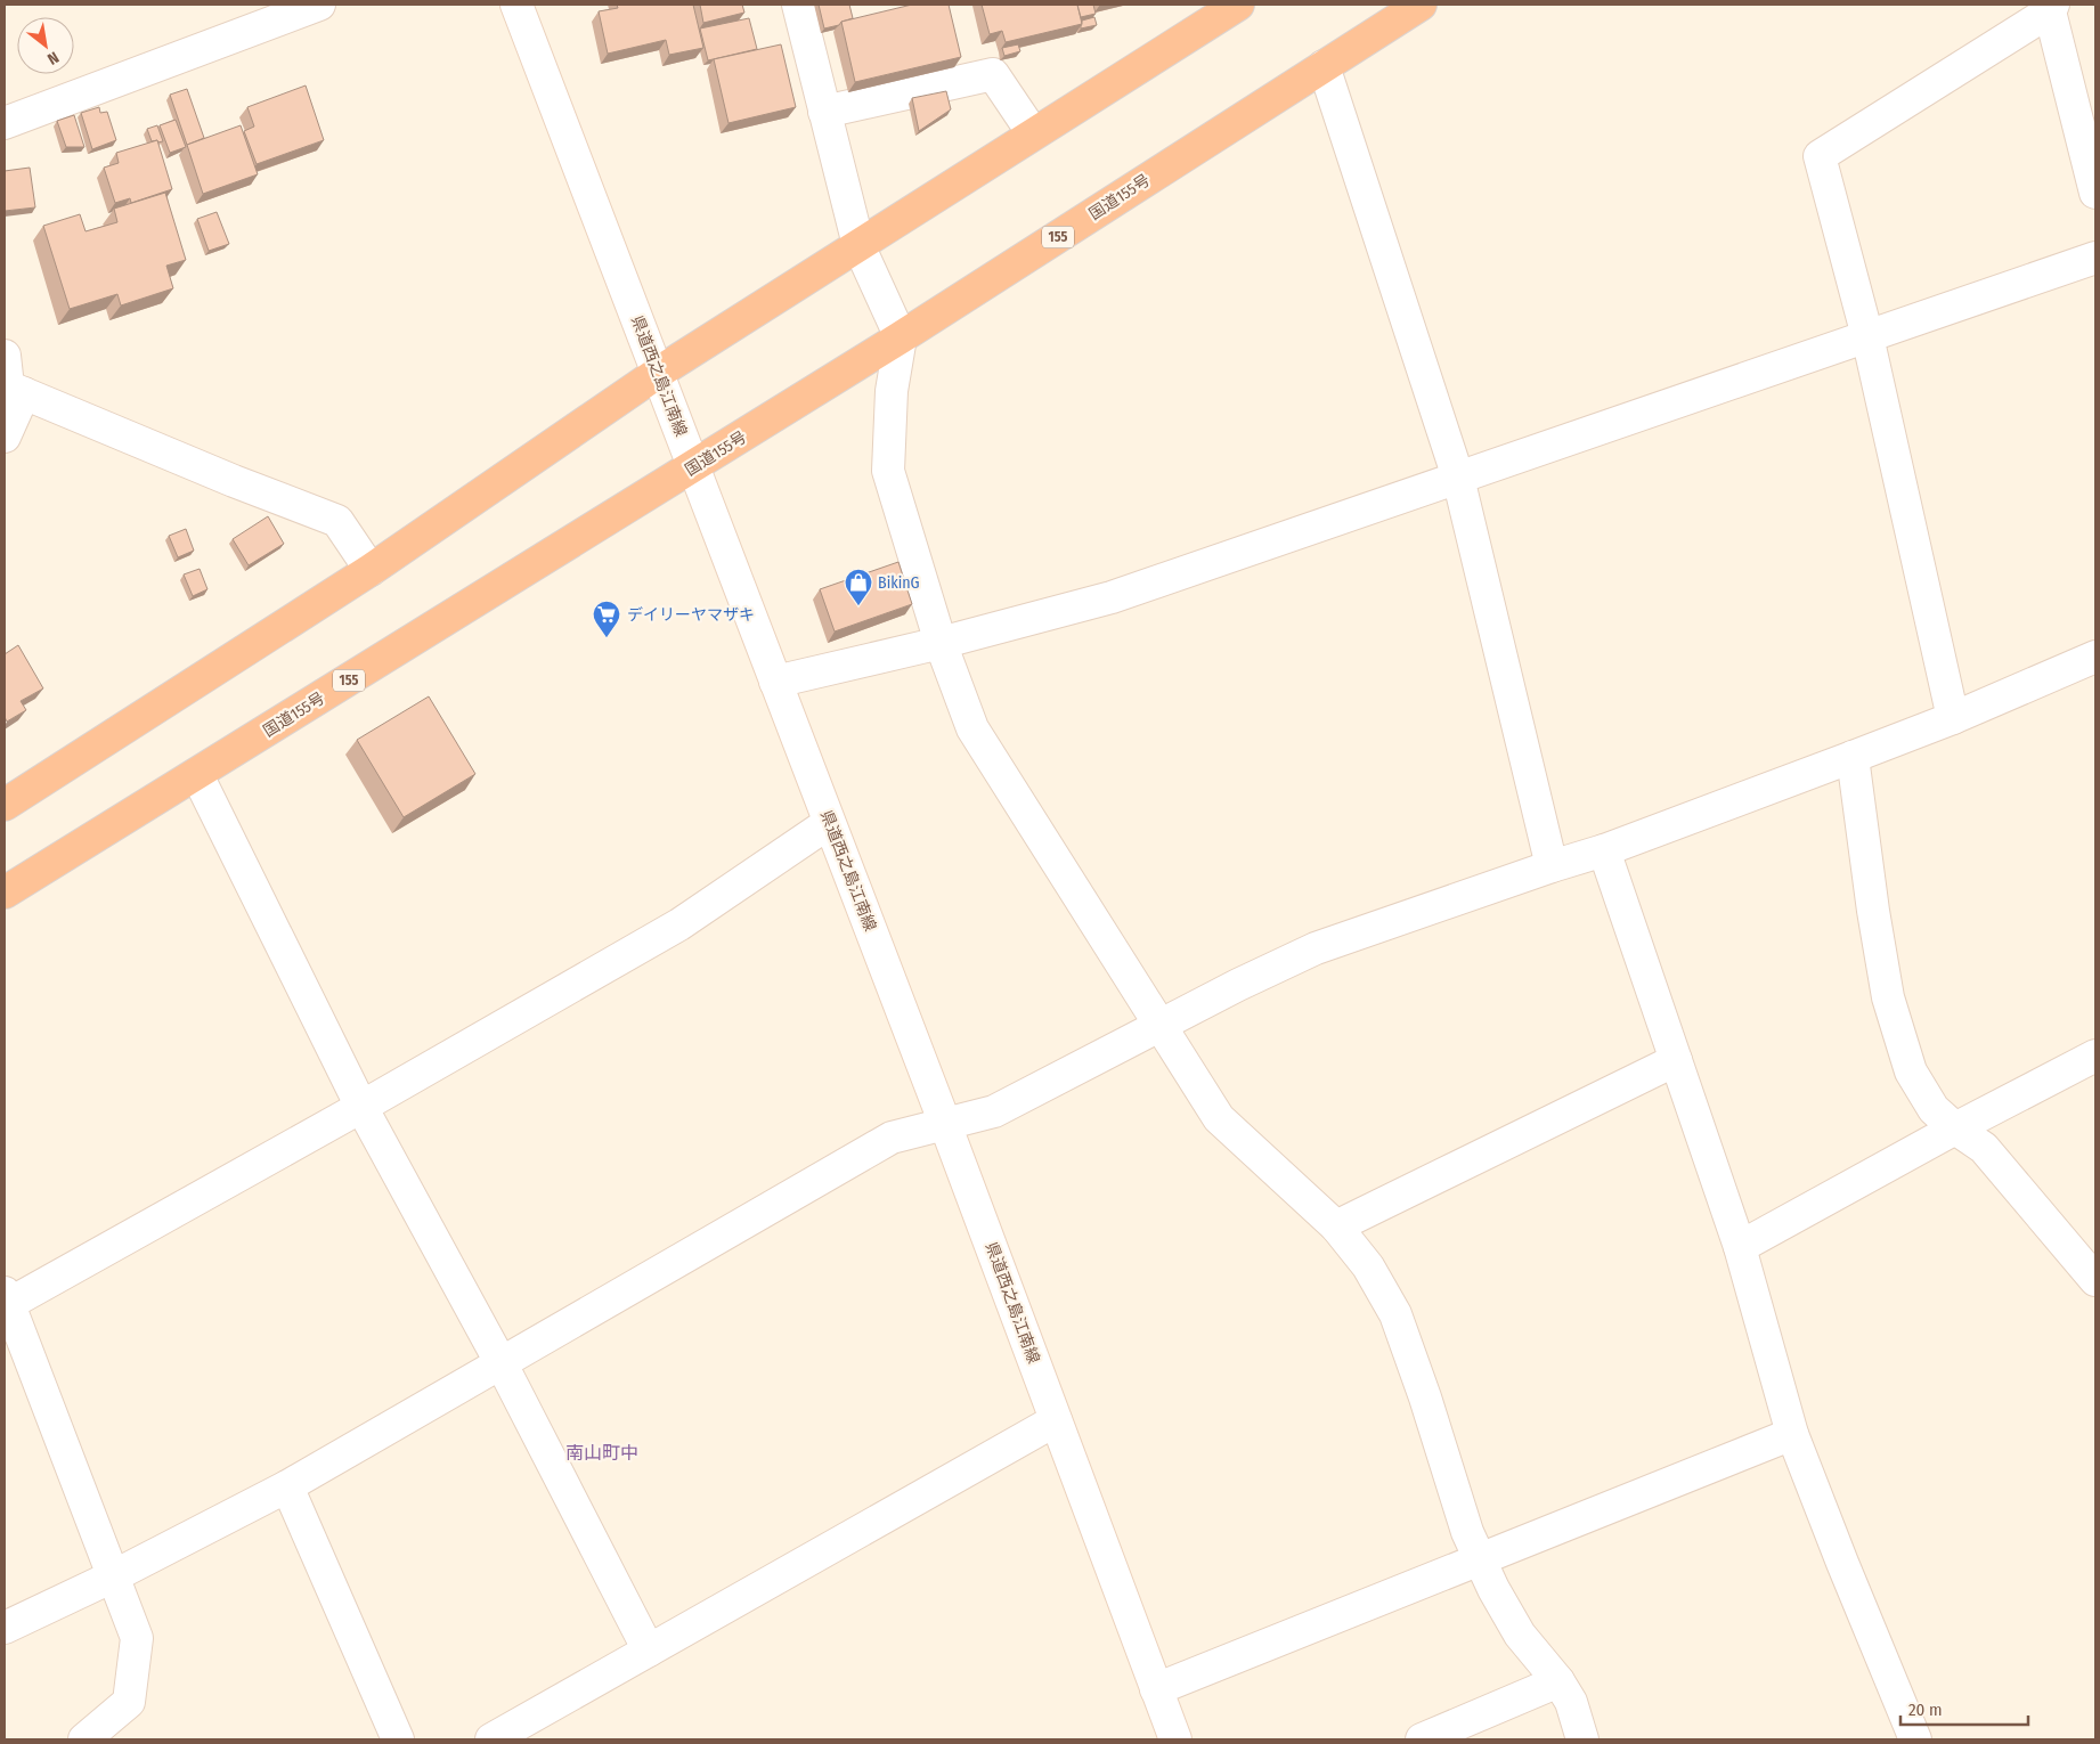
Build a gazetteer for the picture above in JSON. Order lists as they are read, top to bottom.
{
  "streets": {
    "highway": ["国道155号", "155"],
    "street": ["県道西之島江南線"]
  },
  "crossings": [
    ["国道155号", "県道西之島江南線"]
  ],
  "districts": ["南山町中"],
  "places": {
    "shop": ["BikinG"],
    "supermarket": ["デイリーヤマザキ"]
  },
  "scale_bar": "20 m",
  "north": "bottom right"
}
